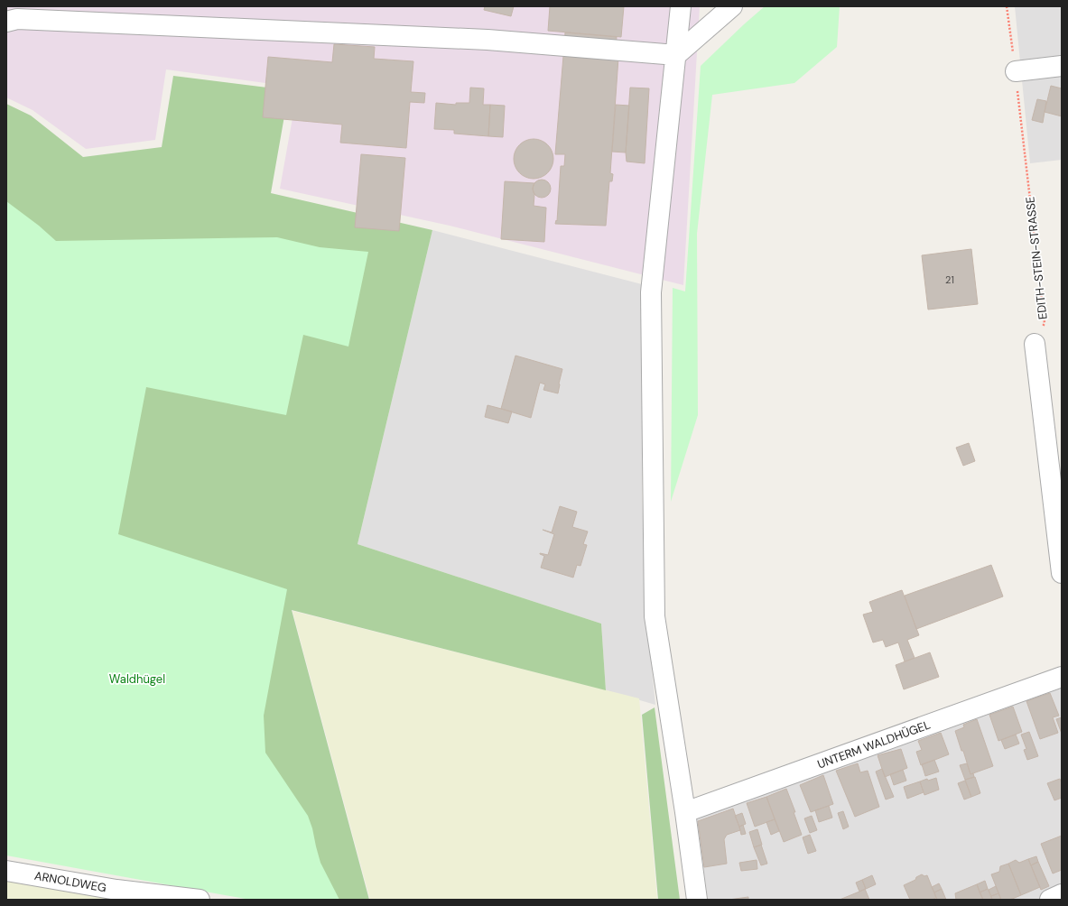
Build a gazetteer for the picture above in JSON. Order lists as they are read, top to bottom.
{
  "streets": {
    "street": ["UNTERM WALDHÜGEL", "ARNOLDWEG"],
    "path": ["EDITH-STEIN-STRASSE"]
  },
  "parks": ["Waldhügel"],
  "house_numbers": ["21"]
}
